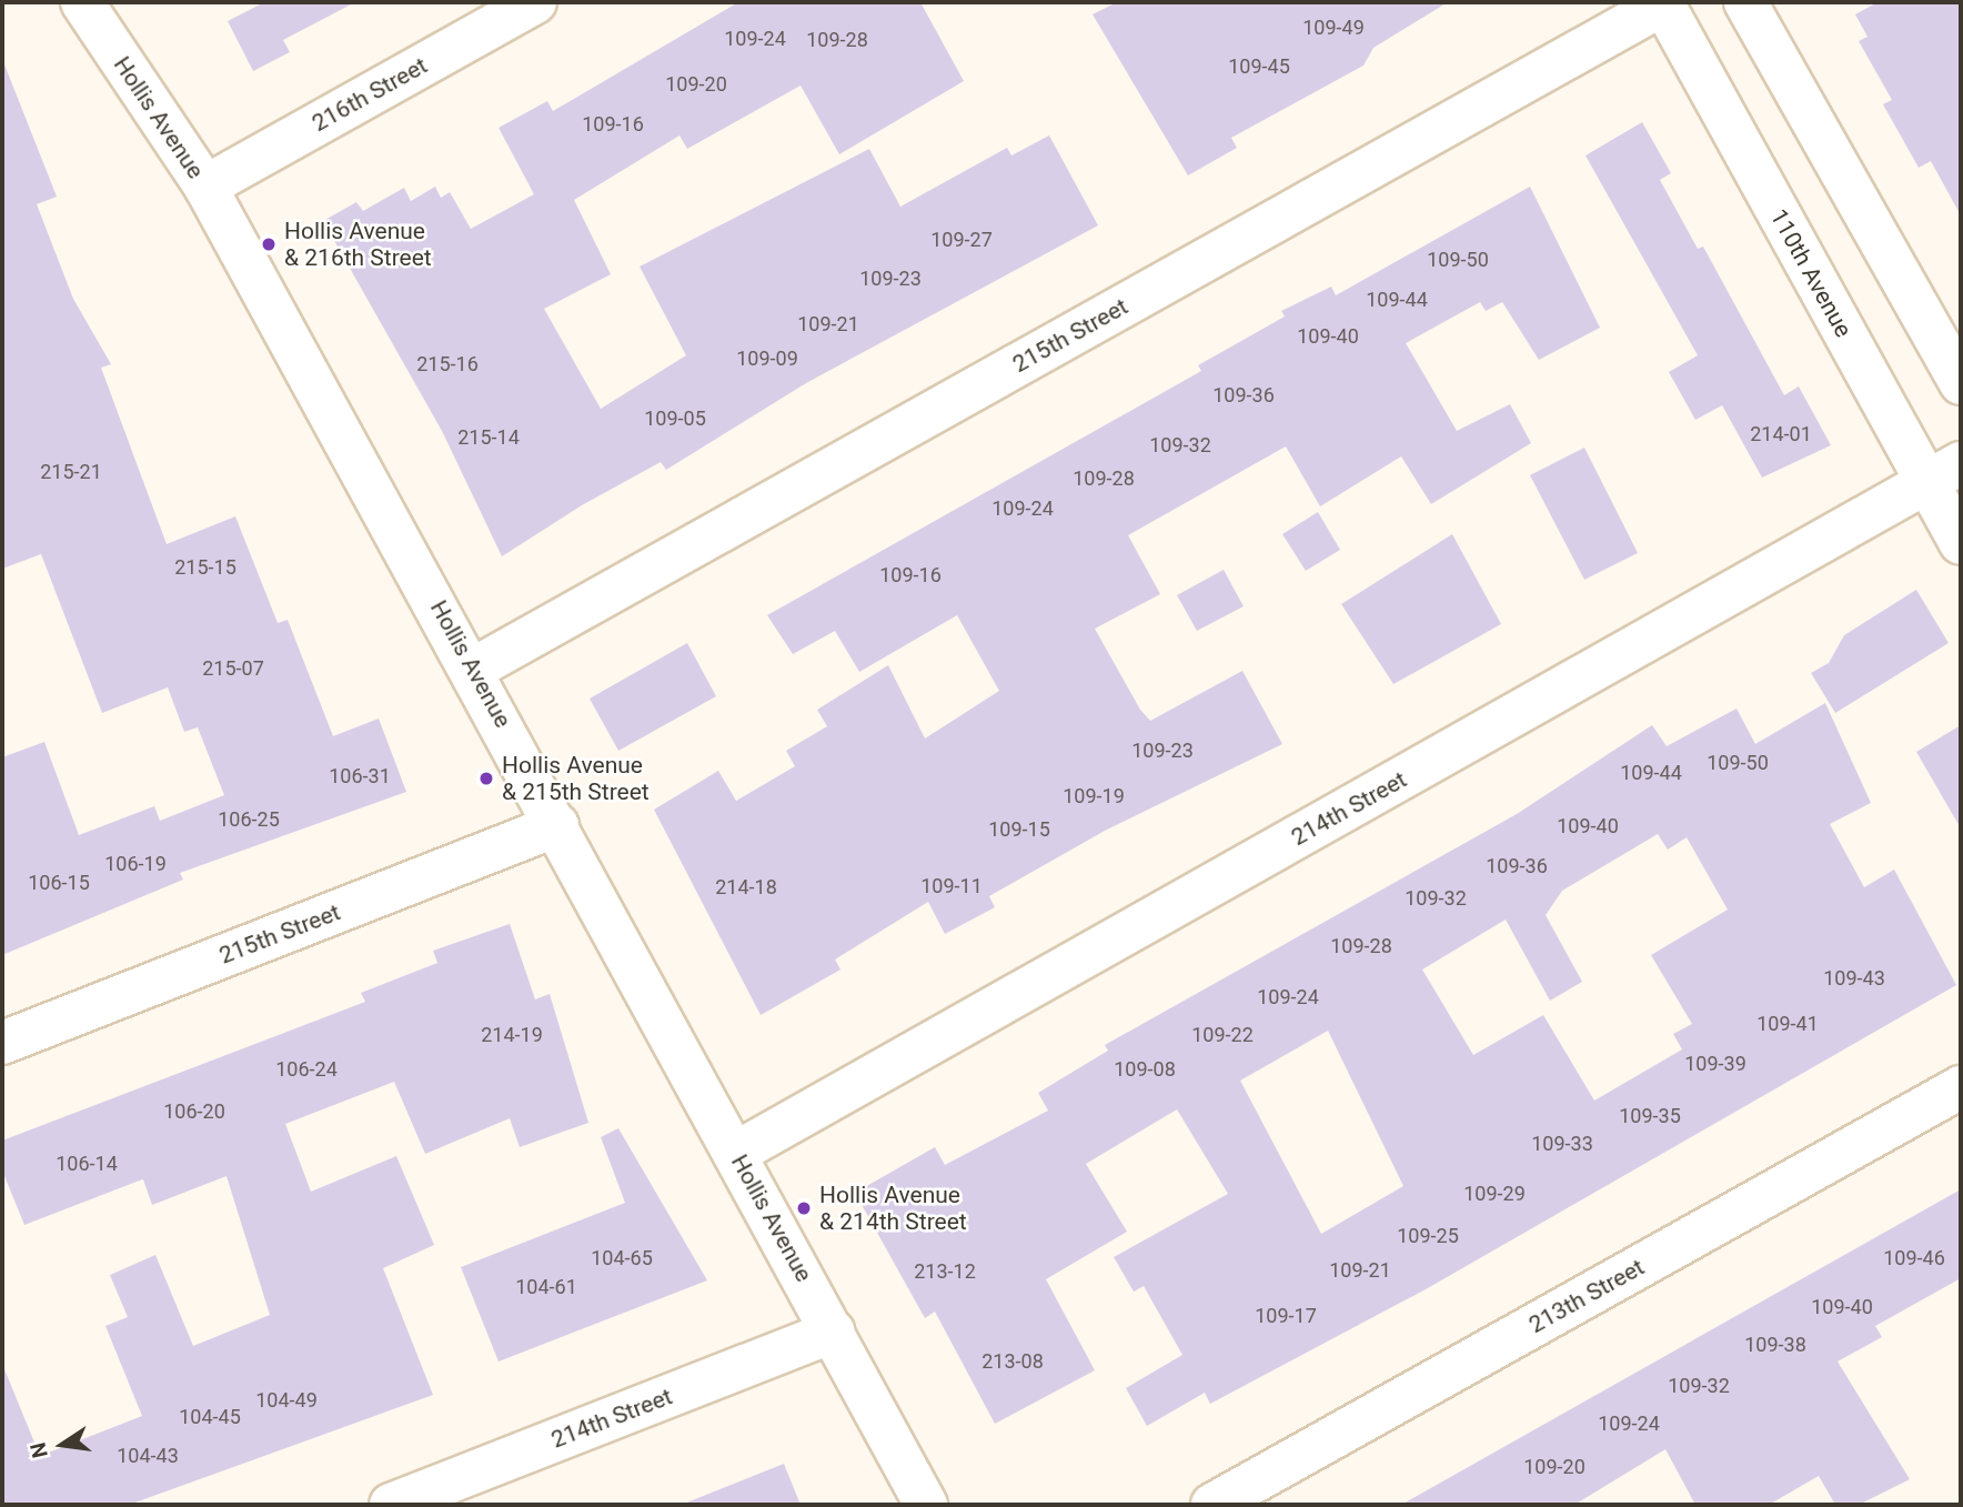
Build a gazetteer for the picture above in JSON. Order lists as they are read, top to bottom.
{
  "streets": {
    "street": [
      "216th Street",
      "Hollis Avenue",
      "110th Avenue",
      "215th Street",
      "214th Street",
      "213th Street"
    ]
  },
  "crossings": [
    ["216th Street", "Hollis Avenue"],
    ["Hollis Avenue", "215th Street"],
    ["Hollis Avenue", "214th Street"],
    ["110th Avenue", "215th Street"],
    ["110th Avenue", "214th Street"]
  ],
  "places": ["Hollis Avenue & 216th Street", "Hollis Avenue & 215th Street", "Hollis Avenue & 214th Street"],
  "house_numbers": [
    "109-49",
    "109-24",
    "109-28",
    "109-45",
    "109-20",
    "109-16",
    "109-27",
    "109-50",
    "109-23",
    "109-44",
    "109-21",
    "109-40",
    "109-09",
    "215-16",
    "109-36",
    "109-05",
    "214-01",
    "215-14",
    "109-32",
    "215-21",
    "109-28",
    "109-24",
    "215-15",
    "109-16",
    "215-07",
    "109-23",
    "109-50",
    "109-44",
    "106-31",
    "109-19",
    "106-25",
    "109-40",
    "109-15",
    "106-19",
    "109-36",
    "106-15",
    "109-11",
    "214-18",
    "109-32",
    "109-28",
    "109-43",
    "109-24",
    "109-41",
    "214-19",
    "109-22",
    "109-39",
    "106-24",
    "109-08",
    "106-20",
    "109-35",
    "109-33",
    "106-14",
    "109-29",
    "109-25",
    "104-65",
    "109-46",
    "109-21",
    "213-12",
    "104-61",
    "109-40",
    "109-17",
    "109-38",
    "213-08",
    "109-32",
    "104-49",
    "104-45",
    "109-24",
    "104-43",
    "109-20"
  ],
  "north": "left"
}
